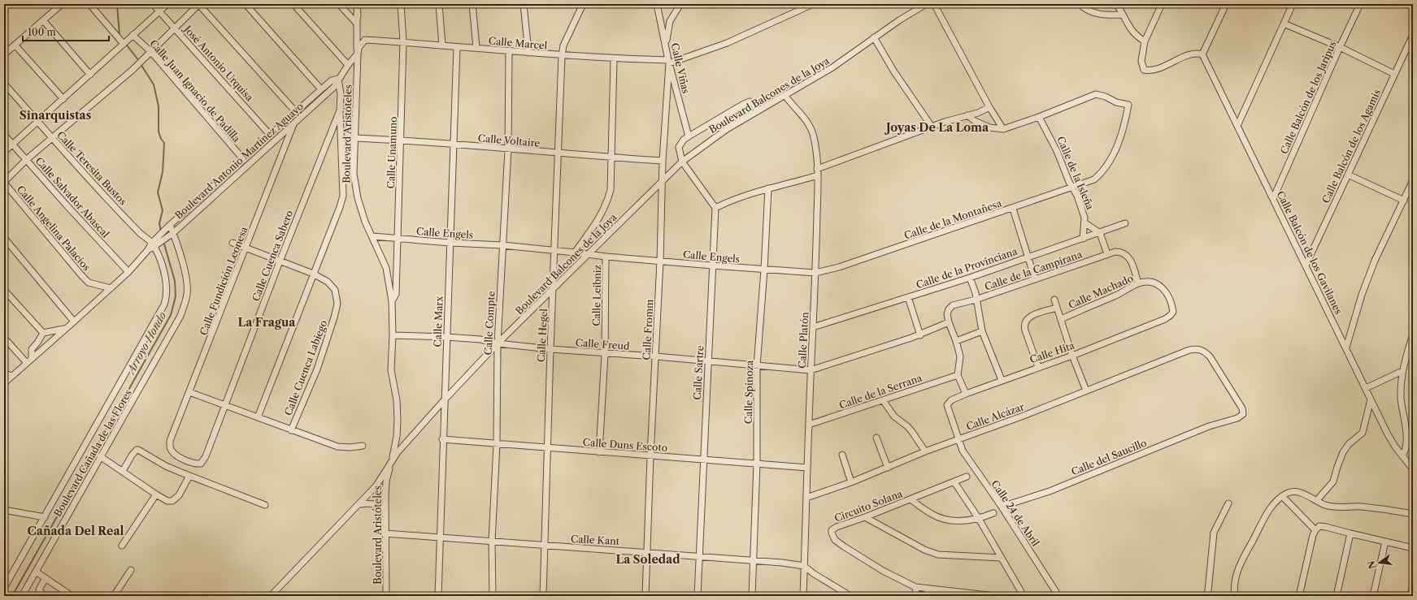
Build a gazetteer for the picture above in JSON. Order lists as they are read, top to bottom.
{
  "streets": {
    "street": [
      "Calle Marcel",
      "José Antonio Urquisa",
      "Calle Viñas",
      "Calle Juan Ignacio de Padilla",
      "Boulevard Balcones de la Joya",
      "Calle Balcón de los Jaripus",
      "Boulevard Aristóteles",
      "Calle Voltaire",
      "Calle Balcón de los Agamis",
      "Calle Unamuno",
      "Boulevard Antonio Martínez Aguayo",
      "Calle Teresita Bustos",
      "Calle de la Isleña",
      "Calle Salvador Abascal",
      "Calle de la Montañesa",
      "Calle Angelina Palacios",
      "Calle Engels",
      "Calle Balcón de los Gavilanes",
      "Calle Cuenca Sabero",
      "Calle de la Provinciana",
      "Calle de la Campirana",
      "Calle Fundición Leonesa",
      "Calle Machado",
      "Calle Leibniz",
      "Calle Marx",
      "Calle Compte",
      "Calle Fromm",
      "Calle Hegel",
      "Calle Platón",
      "Calle Freud",
      "Calle Hita",
      "Calle Cuenca Labiego",
      "Calle Sartre",
      "Calle de la Serrana",
      "Calle Spinoza",
      "Calle Alcázar",
      "Calle Duns Escoto",
      "Boulevard Cañada de las Flores",
      "Calle del Saucillo",
      "Circuito Solana",
      "Calle 24 de Abril",
      "Calle Kant"
    ]
  },
  "crossings": [
    ["Calle Marcel", "Calle Viñas"],
    ["Calle Marcel", "Boulevard Aristóteles"],
    ["Calle Marcel", "Calle Unamuno"],
    ["Calle Marcel", "Calle Marx"],
    ["Calle Marcel", "Calle Compte"],
    ["Calle Marcel", "Calle Fromm"],
    ["Calle Marcel", "Calle Hegel"],
    ["José Antonio Urquisa", "Boulevard Antonio Martínez Aguayo"],
    ["Calle Viñas", "Calle Fromm"],
    ["Calle Juan Ignacio de Padilla", "Boulevard Antonio Martínez Aguayo"],
    ["Boulevard Balcones de la Joya", "Boulevard Aristóteles"],
    ["Boulevard Balcones de la Joya", "Calle Leibniz"],
    ["Boulevard Balcones de la Joya", "Calle Marx"],
    ["Boulevard Balcones de la Joya", "Calle Compte"],
    ["Boulevard Balcones de la Joya", "Calle Fromm"],
    ["Boulevard Balcones de la Joya", "Calle Hegel"],
    ["Boulevard Balcones de la Joya", "Calle Platón"],
    ["Boulevard Balcones de la Joya", "Calle Freud"],
    ["Calle Balcón de los Jaripus", "Calle Balcón de los Gavilanes"],
    ["Boulevard Aristóteles", "Calle Voltaire"],
    ["Boulevard Aristóteles", "Calle Unamuno"],
    ["Boulevard Aristóteles", "Boulevard Antonio Martínez Aguayo"],
    ["Boulevard Aristóteles", "Calle Engels"],
    ["Boulevard Aristóteles", "Calle Freud"],
    ["Boulevard Aristóteles", "Calle Kant"],
    ["Calle Voltaire", "Calle Unamuno"],
    ["Calle Voltaire", "Calle Marx"],
    ["Calle Voltaire", "Calle Compte"],
    ["Calle Voltaire", "Calle Fromm"],
    ["Calle Voltaire", "Calle Hegel"],
    ["Calle Balcón de los Agamis", "Calle Balcón de los Gavilanes"],
    ["Calle Unamuno", "Calle Engels"],
    ["Boulevard Antonio Martínez Aguayo", "Calle Teresita Bustos"],
    ["Boulevard Antonio Martínez Aguayo", "Calle Salvador Abascal"],
    ["Boulevard Antonio Martínez Aguayo", "Calle Angelina Palacios"],
    ["Boulevard Antonio Martínez Aguayo", "Calle Fundición Leonesa"],
    ["Boulevard Antonio Martínez Aguayo", "Boulevard Cañada de las Flores"],
    ["Calle Teresita Bustos", "Boulevard Cañada de las Flores"],
    ["Calle de la Isleña", "Calle de la Montañesa"],
    ["Calle de la Isleña", "Calle de la Provinciana"],
    ["Calle de la Montañesa", "Calle Engels"],
    ["Calle de la Montañesa", "Calle Platón"],
    ["Calle Engels", "Calle Leibniz"],
    ["Calle Engels", "Calle Marx"],
    ["Calle Engels", "Calle Compte"],
    ["Calle Engels", "Calle Fromm"],
    ["Calle Engels", "Calle Hegel"],
    ["Calle Engels", "Calle Platón"],
    ["Calle Engels", "Calle Sartre"],
    ["Calle Engels", "Calle Spinoza"],
    ["Calle Cuenca Sabero", "Calle Fundición Leonesa"],
    ["Calle Cuenca Sabero", "Calle Cuenca Labiego"],
    ["Calle de la Provinciana", "Calle Platón"],
    ["Calle de la Campirana", "Calle Machado"],
    ["Calle Fundición Leonesa", "Calle Cuenca Labiego"],
    ["Calle Machado", "Calle Hita"],
    ["Calle Leibniz", "Calle Hegel"],
    ["Calle Leibniz", "Calle Freud"],
    ["Calle Leibniz", "Calle Duns Escoto"],
    ["Calle Marx", "Calle Freud"],
    ["Calle Marx", "Calle Duns Escoto"],
    ["Calle Marx", "Calle Kant"],
    ["Calle Compte", "Calle Freud"],
    ["Calle Compte", "Calle Duns Escoto"],
    ["Calle Compte", "Calle Kant"],
    ["Calle Fromm", "Calle Freud"],
    ["Calle Fromm", "Calle Duns Escoto"],
    ["Calle Fromm", "Calle Kant"],
    ["Calle Hegel", "Calle Freud"],
    ["Calle Hegel", "Calle Duns Escoto"],
    ["Calle Hegel", "Calle Kant"],
    ["Calle Platón", "Calle Freud"],
    ["Calle Platón", "Calle de la Serrana"],
    ["Calle Platón", "Calle Alcázar"],
    ["Calle Platón", "Calle Duns Escoto"],
    ["Calle Platón", "Calle Kant"],
    ["Calle Freud", "Calle Sartre"],
    ["Calle Freud", "Calle Spinoza"],
    ["Calle Hita", "Calle 24 de Abril"],
    ["Calle Sartre", "Calle Duns Escoto"],
    ["Calle Sartre", "Calle Kant"],
    ["Calle Spinoza", "Calle Duns Escoto"],
    ["Calle Spinoza", "Calle Kant"],
    ["Calle Alcázar", "Calle del Saucillo"],
    ["Calle Alcázar", "Calle 24 de Abril"],
    ["Calle del Saucillo", "Calle 24 de Abril"]
  ],
  "districts": [
    "Sinarquistas",
    "Joyas De La Loma",
    "La Fragua",
    "Cañada Del Real",
    "La Soledad"
  ],
  "water": ["Arroyo Hondo"],
  "scale_bar": "100 m",
  "north": "left"
}
